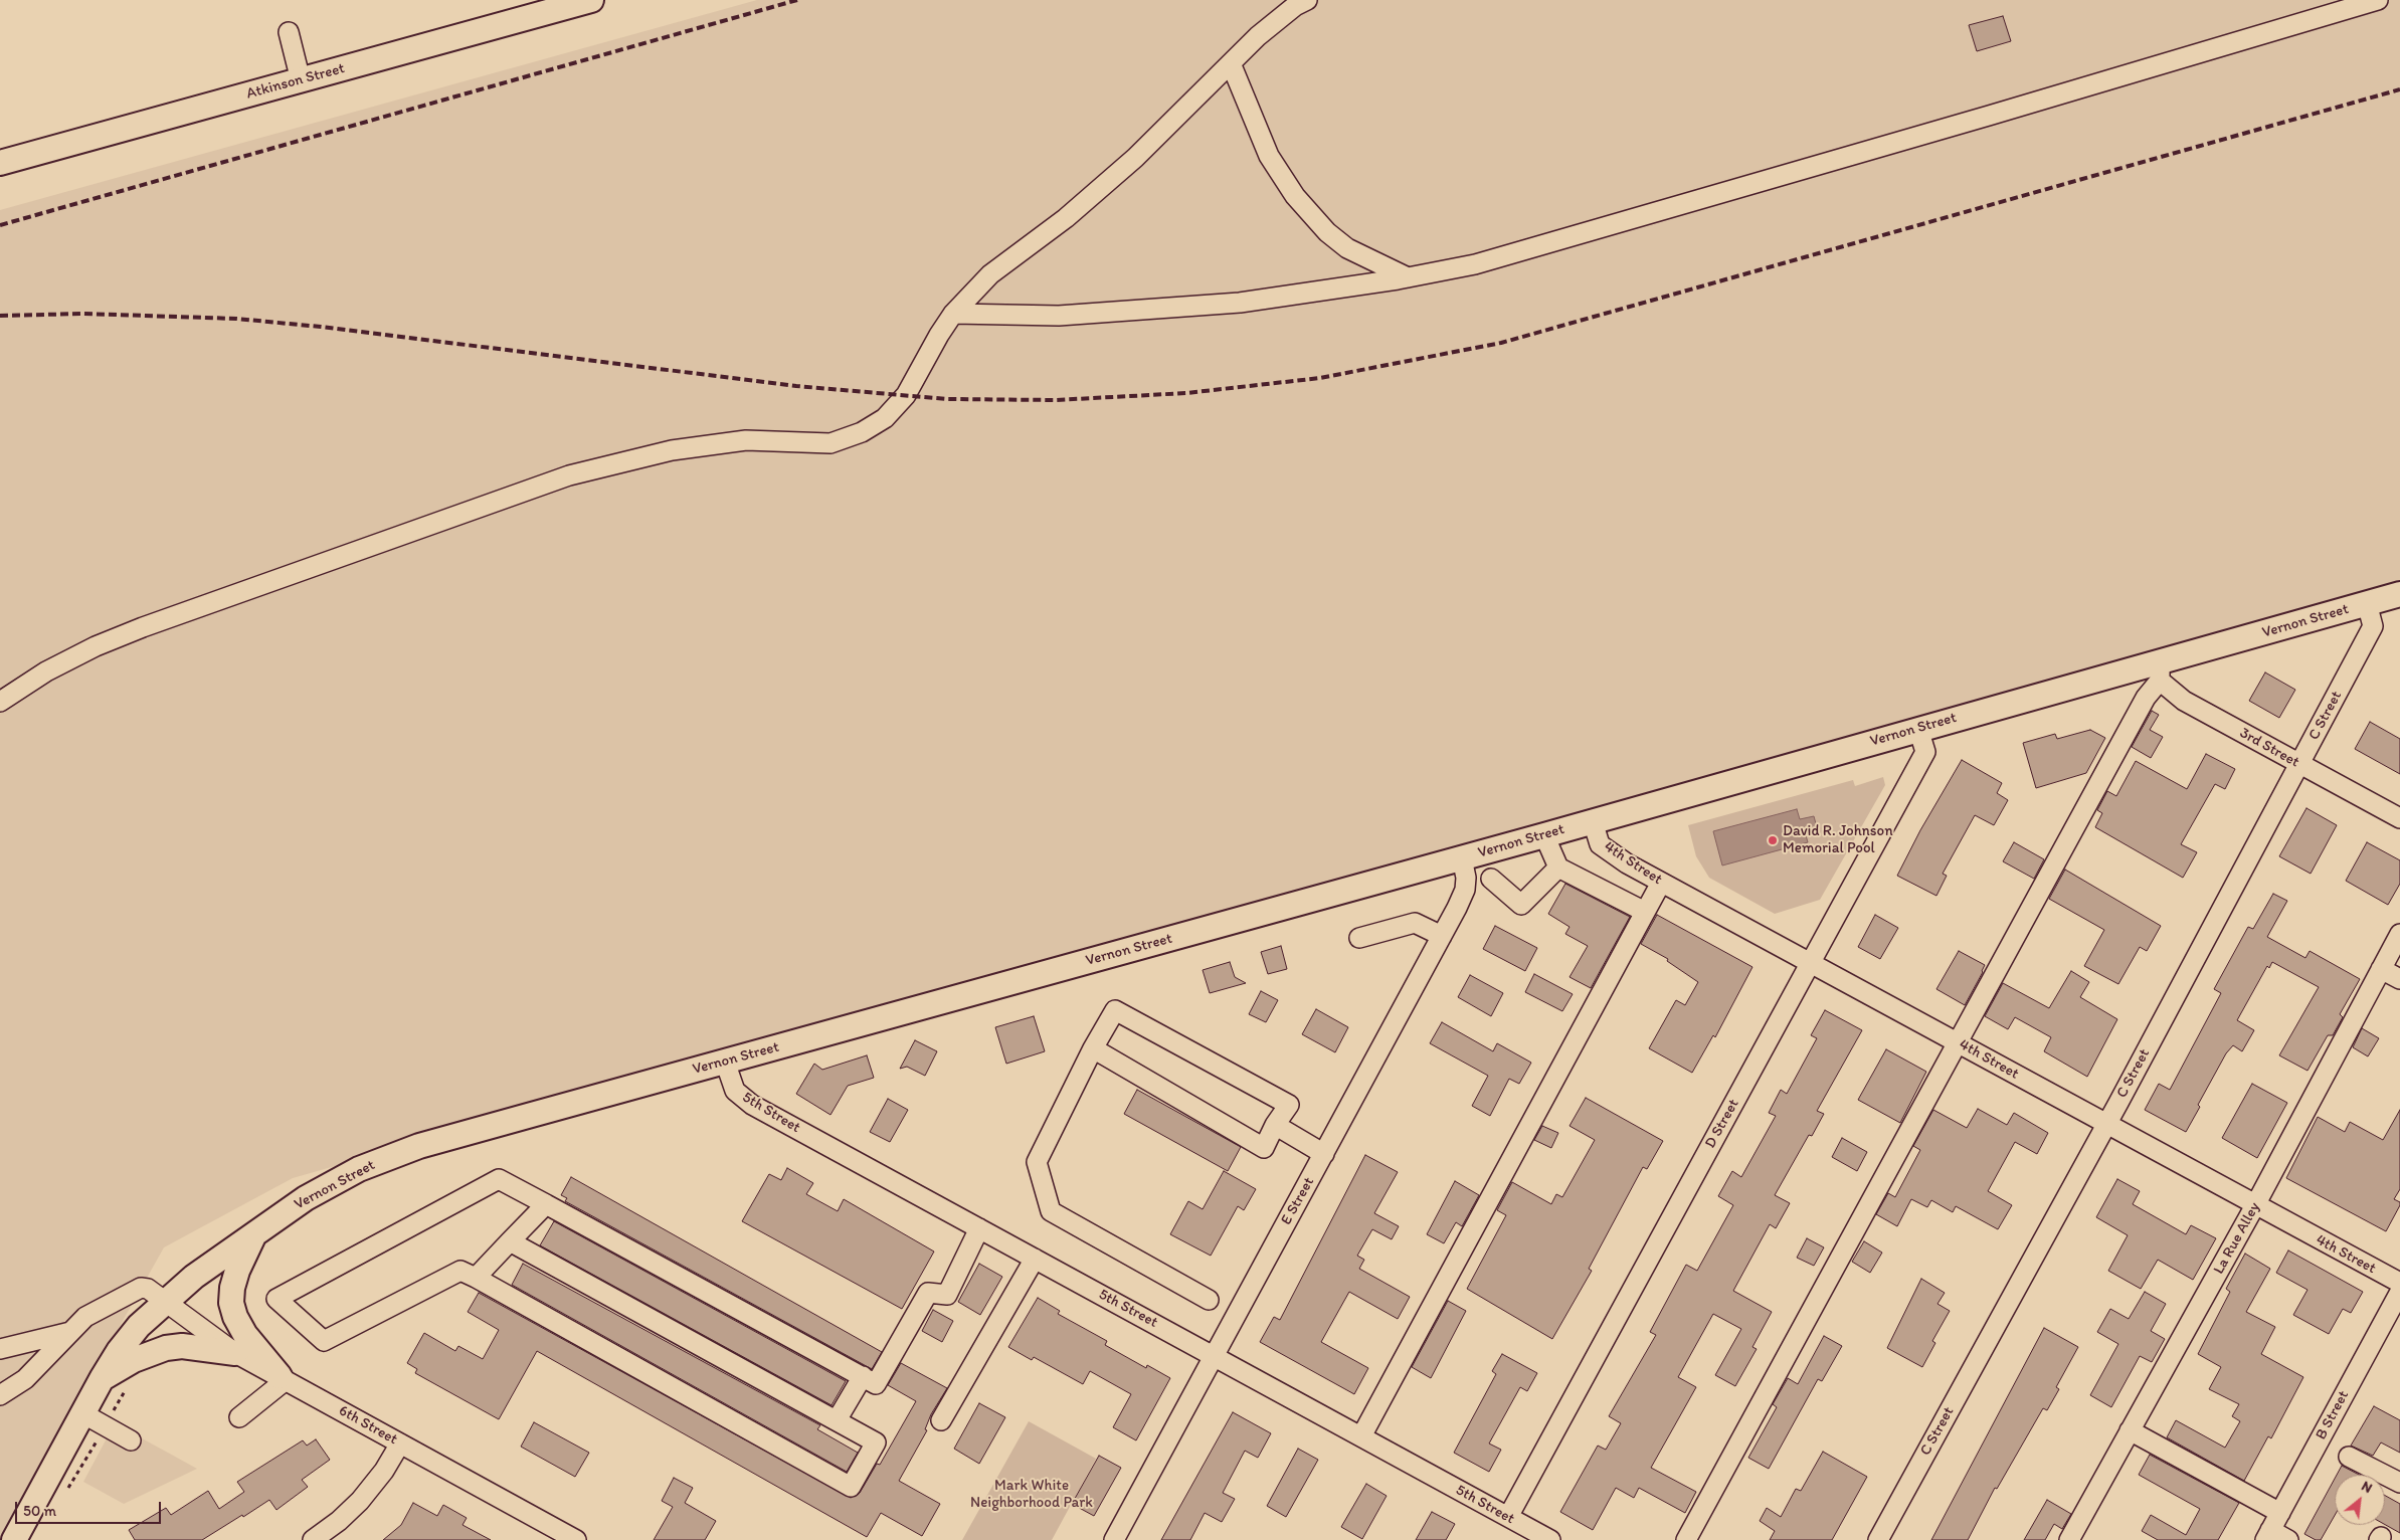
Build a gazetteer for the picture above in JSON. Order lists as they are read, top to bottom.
{
  "streets": {
    "main road": ["Atkinson Street", "Vernon Street"],
    "street": [
      "C Street",
      "3rd Street",
      "4th Street",
      "5th Street",
      "D Street",
      "E Street",
      "La Rue Alley",
      "B Street",
      "6th Street"
    ]
  },
  "crossings": [
    ["Vernon Street", "C Street"],
    ["Vernon Street", "3rd Street"],
    ["Vernon Street", "4th Street"],
    ["Vernon Street", "5th Street"],
    ["Vernon Street", "D Street"],
    ["Vernon Street", "E Street"],
    ["Vernon Street", "6th Street"],
    ["C Street", "3rd Street"],
    ["C Street", "4th Street"],
    ["4th Street", "D Street"],
    ["4th Street", "La Rue Alley"],
    ["5th Street", "D Street"],
    ["5th Street", "E Street"]
  ],
  "parks": ["Mark White Neighborhood Park"],
  "places": ["David R. Johnson Memorial Pool"],
  "scale_bar": "50 m",
  "north": "top right"
}
